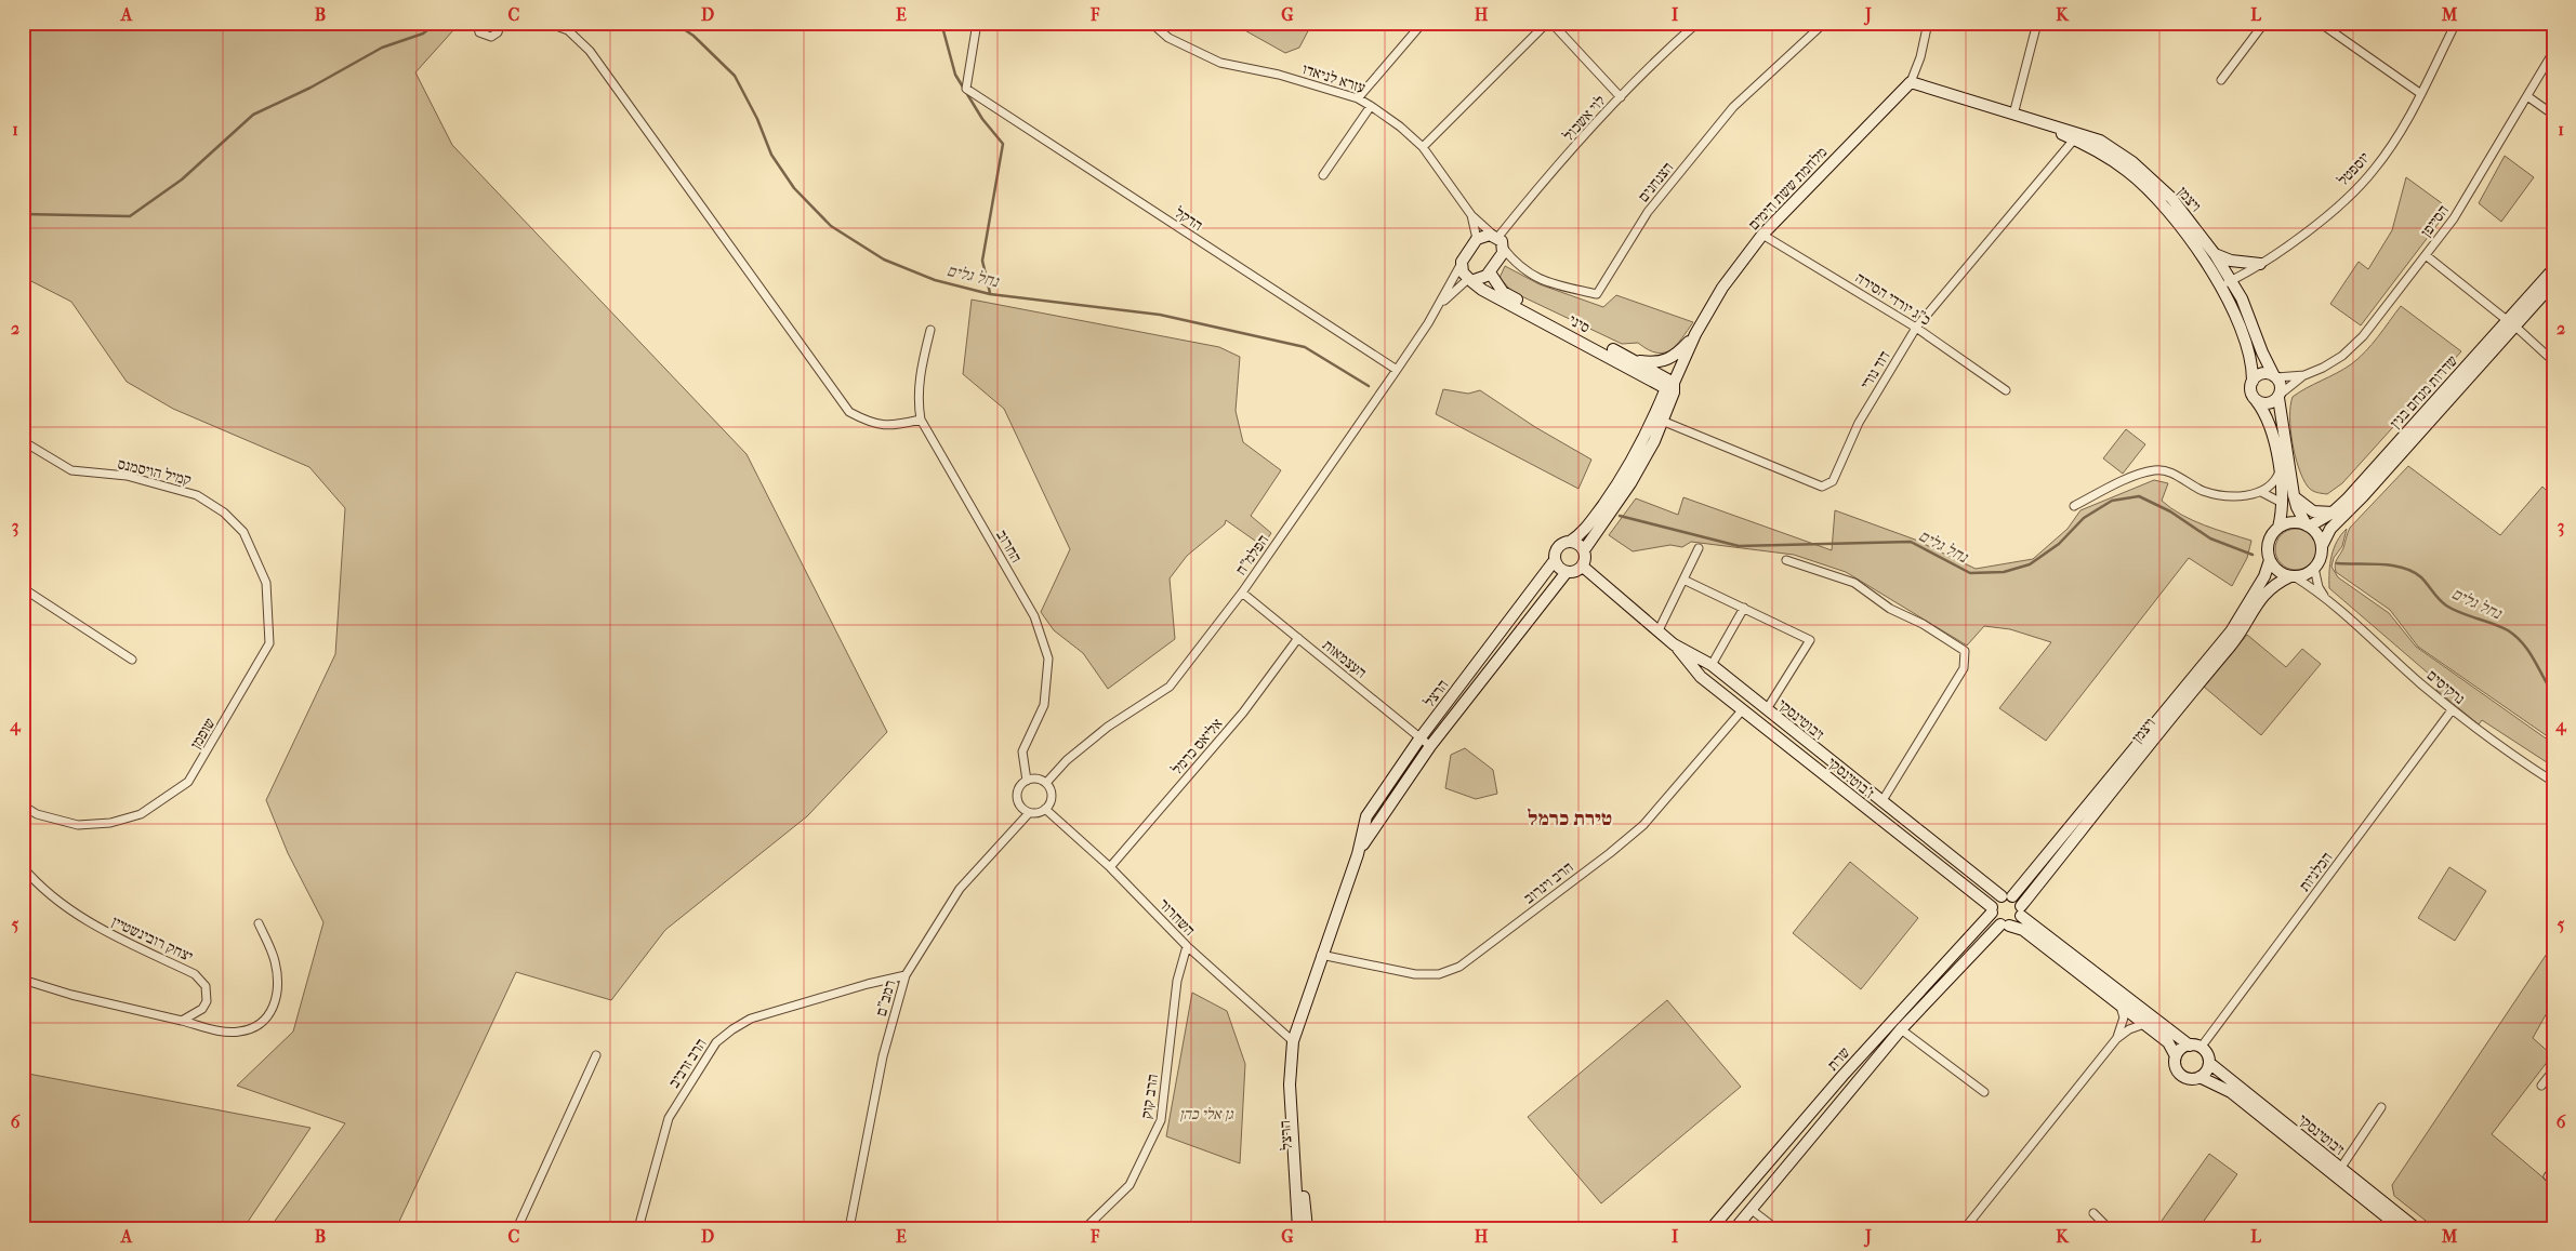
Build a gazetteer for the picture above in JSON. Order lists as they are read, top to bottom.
{
  "streets": {
    "street": [
      "עזרא לניאדו",
      "לוי אשכול",
      "יוספטל",
      "הצנחנים",
      "מלחמת ששת הימים",
      "ויצמן",
      "הדקל",
      "הסייפן",
      "כ\"ג יורדי הסירה",
      "סיני",
      "דוד נורי",
      "שדרות מנחם בגין",
      "קמיל הויסמנס",
      "החרוב",
      "הפלמ\"ח",
      "העצמאות",
      "נרקיסים",
      "הרצל",
      "ז׳בוטינסקי",
      "שופמן",
      "אליאס כרמל",
      "ז'בוטינסקי",
      "הכלניות",
      "הרב וינרוב",
      "השחרור",
      "יצחק רובינשטיין",
      "רמב\"ם",
      "שרת",
      "הרב זרביב",
      "הרב קוק"
    ]
  },
  "crossings": [
    ["עזרא לניאדו", "לוי אשכול"],
    ["עזרא לניאדו", "הצנחנים"],
    ["עזרא לניאדו", "סיני"],
    ["עזרא לניאדו", "הפלמ\"ח"],
    ["לוי אשכול", "הצנחנים"],
    ["לוי אשכול", "סיני"],
    ["לוי אשכול", "הפלמ\"ח"],
    ["יוספטל", "ויצמן"],
    ["הצנחנים", "סיני"],
    ["הצנחנים", "הפלמ\"ח"],
    ["מלחמת ששת הימים", "ויצמן"],
    ["מלחמת ששת הימים", "כ\"ג יורדי הסירה"],
    ["מלחמת ששת הימים", "סיני"],
    ["מלחמת ששת הימים", "דוד נורי"],
    ["מלחמת ששת הימים", "הרצל"],
    ["מלחמת ששת הימים", "ז׳בוטינסקי"],
    ["ויצמן", "הסייפן"],
    ["ויצמן", "דוד נורי"],
    ["ויצמן", "שדרות מנחם בגין"],
    ["ויצמן", "נרקיסים"],
    ["ויצמן", "ז׳בוטינסקי"],
    ["ויצמן", "ז'בוטינסקי"],
    ["ויצמן", "שרת"],
    ["הדקל", "הפלמ\"ח"],
    ["כ\"ג יורדי הסירה", "דוד נורי"],
    ["סיני", "הפלמ\"ח"],
    ["שדרות מנחם בגין", "נרקיסים"],
    ["קמיל הויסמנס", "שופמן"],
    ["החרוב", "הפלמ\"ח"],
    ["החרוב", "השחרור"],
    ["החרוב", "רמב\"ם"],
    ["הפלמ\"ח", "העצמאות"],
    ["הפלמ\"ח", "השחרור"],
    ["הפלמ\"ח", "רמב\"ם"],
    ["העצמאות", "הרצל"],
    ["העצמאות", "אליאס כרמל"],
    ["נרקיסים", "הכלניות"],
    ["הרצל", "ז׳בוטינסקי"],
    ["הרצל", "הרב וינרוב"],
    ["הרצל", "השחרור"],
    ["ז׳בוטינסקי", "ז'בוטינסקי"],
    ["ז׳בוטינסקי", "הכלניות"],
    ["אליאס כרמל", "השחרור"],
    ["ז'בוטינסקי", "הרב וינרוב"],
    ["ז'בוטינסקי", "שרת"],
    ["השחרור", "רמב\"ם"],
    ["השחרור", "הרב קוק"],
    ["רמב\"ם", "הרב זרביב"]
  ],
  "districts": ["טירת כרמל"],
  "water": ["נחל גלים"],
  "parks": ["גן אלי כהן"],
  "grid": {
    "columns": [
      "A",
      "B",
      "C",
      "D",
      "E",
      "F",
      "G",
      "H",
      "I",
      "J",
      "K",
      "L",
      "M"
    ],
    "rows": [
      "1",
      "2",
      "3",
      "4",
      "5",
      "6"
    ]
  }
}
